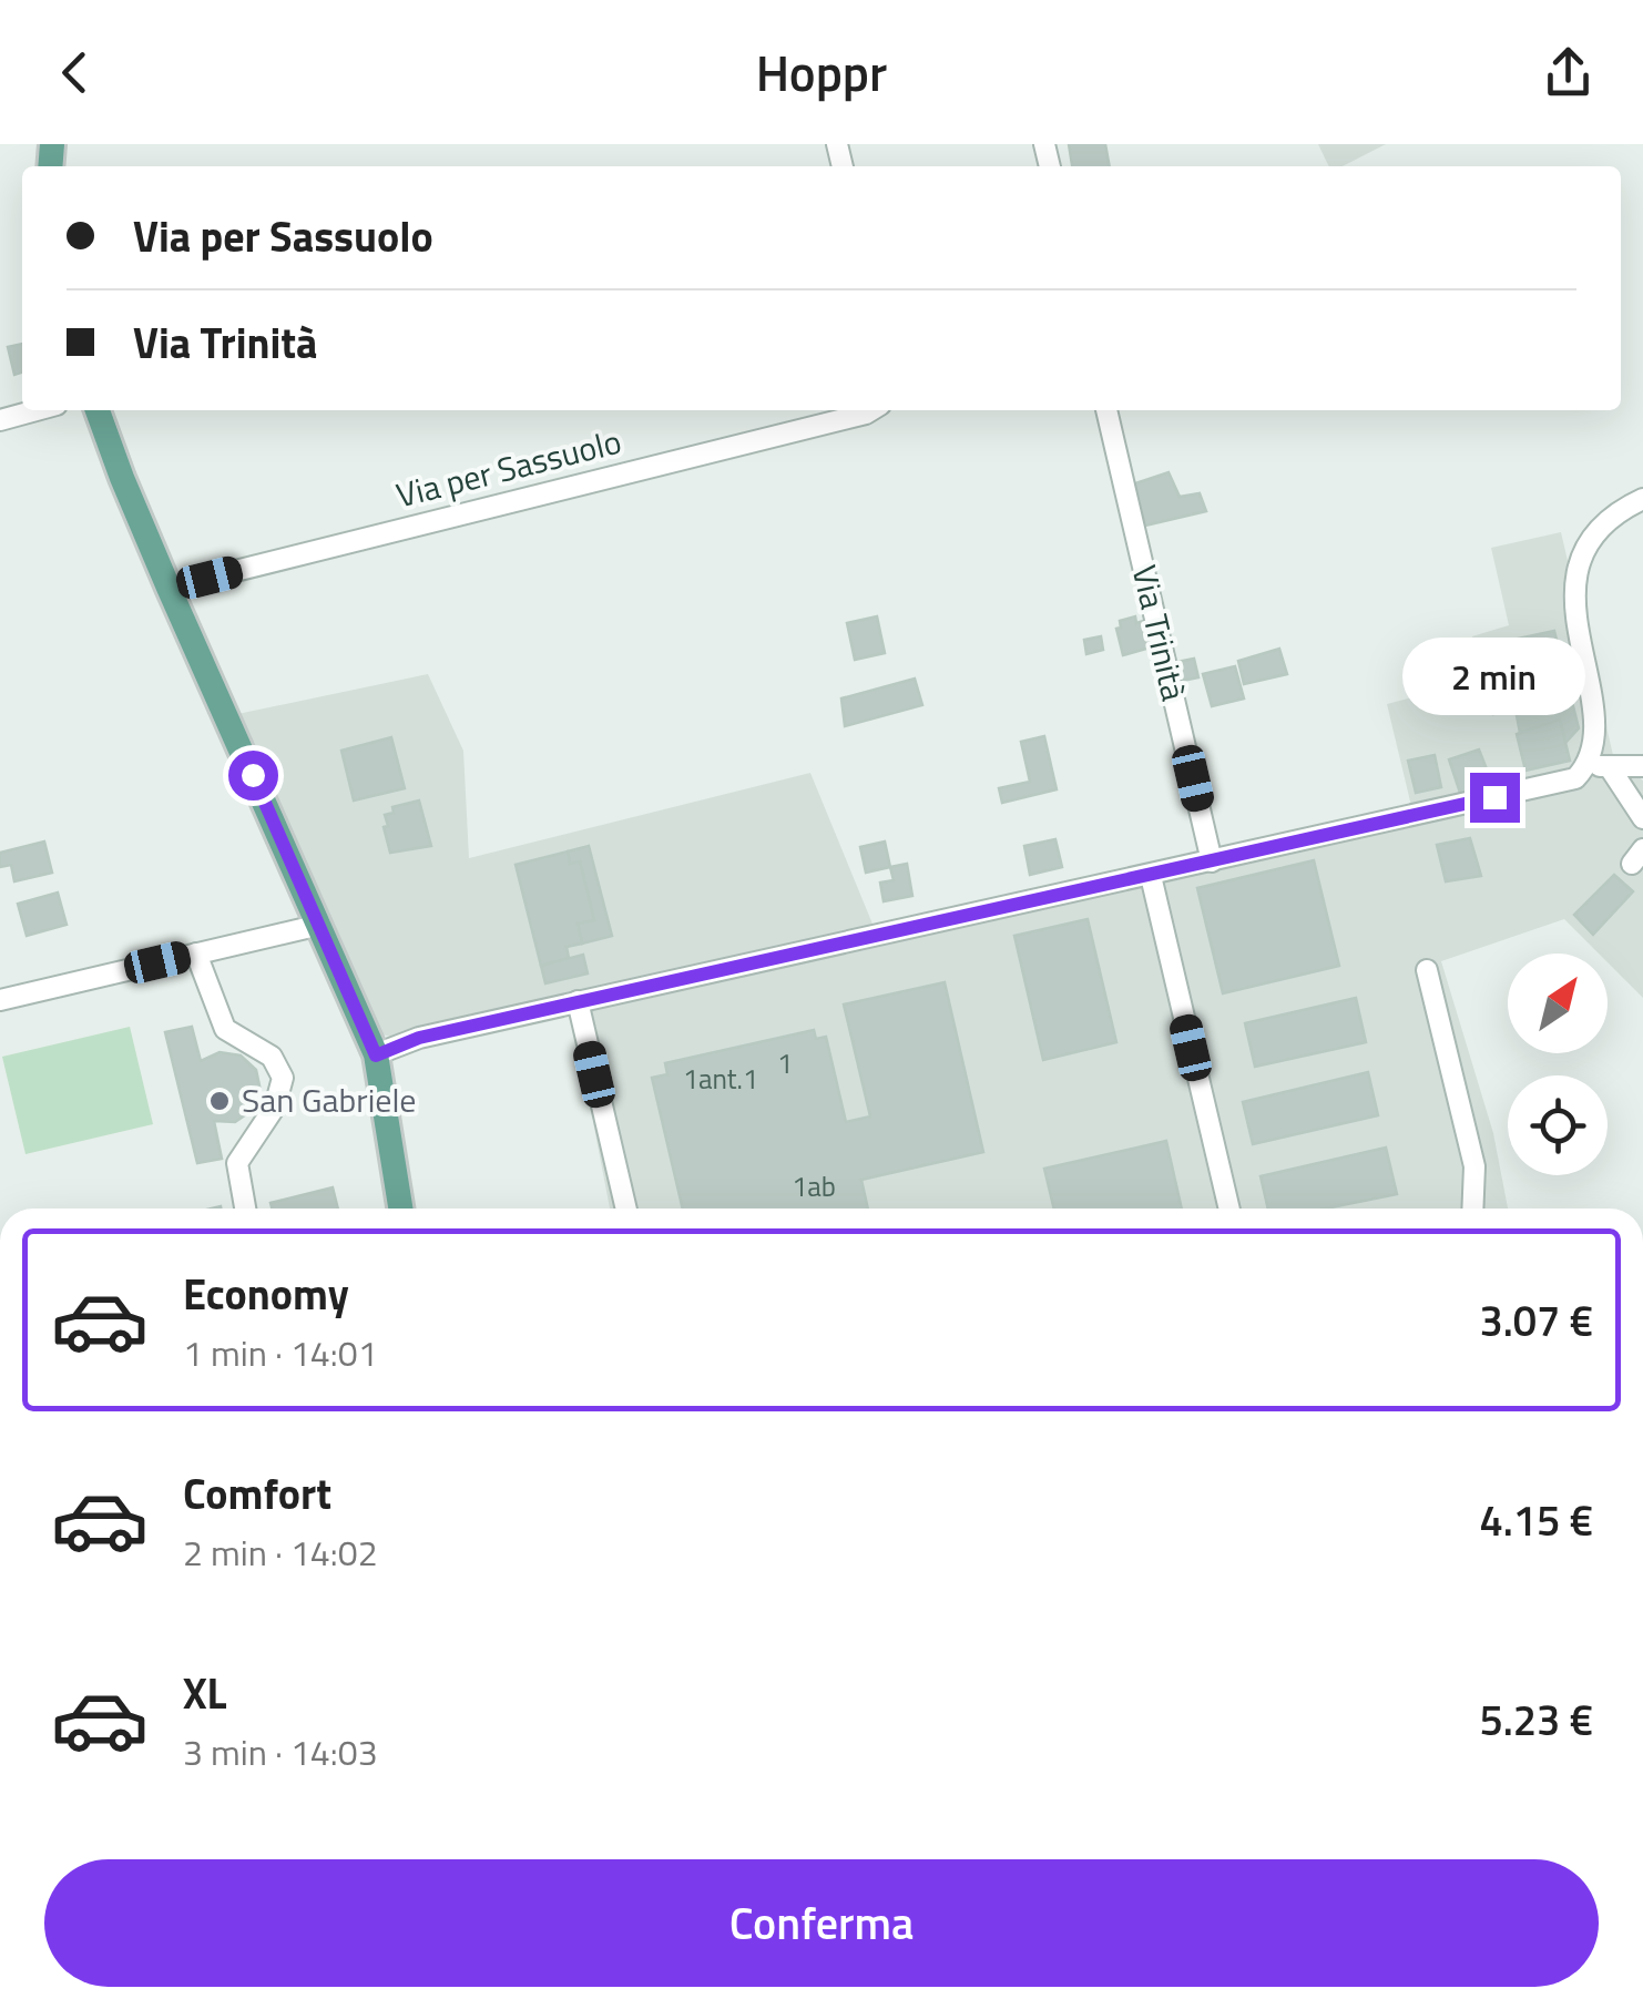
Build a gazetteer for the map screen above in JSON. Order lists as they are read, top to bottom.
{
  "streets": {
    "street": ["Via per Sassuolo", "Via Trinità"]
  },
  "places": ["San Gabriele"],
  "house_numbers": ["1", "1ant.1", "1ab"],
  "north": "top right",
  "page": {
    "header": "Hoppr",
    "banner": ["Via per Sassuolo", "Via Trinità"],
    "bubble": "2 min",
    "list": [
      {
        "name": "Economy",
        "note": "1 min · 14:01",
        "value": "3.07 €"
      },
      {
        "name": "Comfort",
        "note": "2 min · 14:02",
        "value": "4.15 €"
      },
      {
        "name": "XL",
        "note": "3 min · 14:03",
        "value": "5.23 €"
      }
    ],
    "buttons": "Conferma"
  }
}
